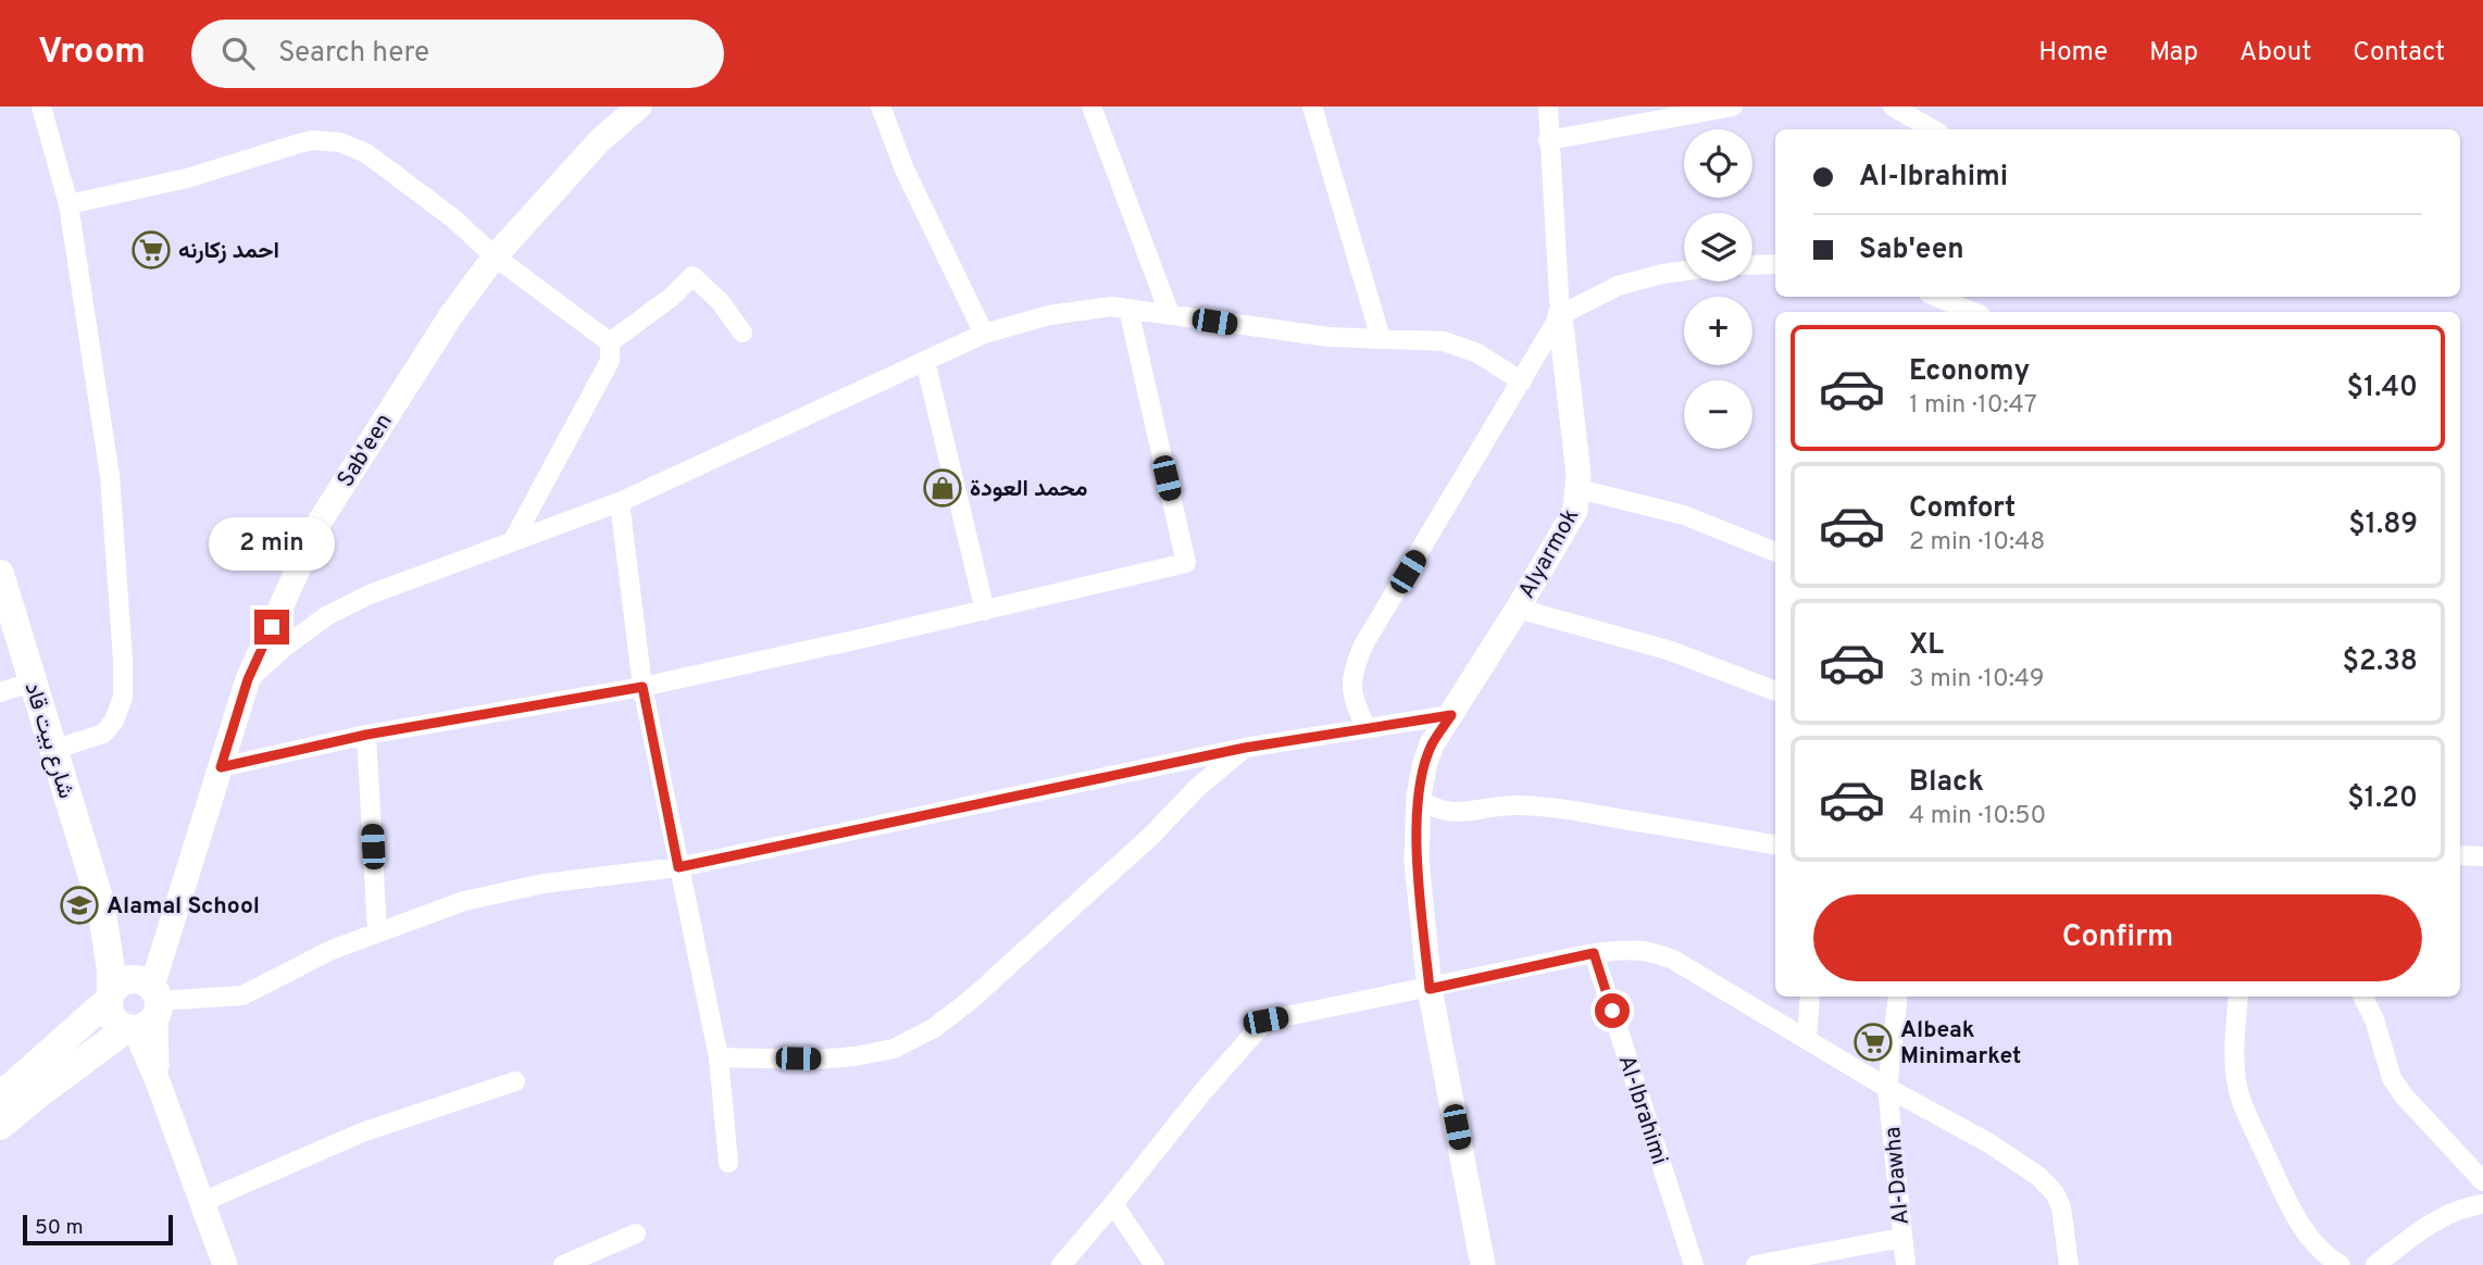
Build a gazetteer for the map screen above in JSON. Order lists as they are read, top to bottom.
{
  "streets": {
    "main road": ["شارع بيت قاد"],
    "street": [
      "Sab'een",
      "Alyarmok",
      "Al-Ibrahimi",
      "Al-Dawha"
    ]
  },
  "crossings": [
    ["Sab'een", "شارع بيت قاد"]
  ],
  "places": {
    "supermarket": ["احمد زكارنه", "Albeak Minimarket"],
    "shop": ["محمد العودة"],
    "school or university": ["Alamal School"]
  },
  "scale_bar": "50 m",
  "page": {
    "header": "Vroom",
    "search": "Search here",
    "nav": [
      "Home",
      "Map",
      "About",
      "Contact"
    ],
    "map_buttons": ["+", "−"],
    "banner": ["Al-Ibrahimi", "Sab'een"],
    "list": [
      {
        "name": "Economy",
        "note": "1 min · 10:47",
        "value": "$1.40"
      },
      {
        "name": "Comfort",
        "note": "2 min · 10:48",
        "value": "$1.89"
      },
      {
        "name": "XL",
        "note": "3 min · 10:49",
        "value": "$2.38"
      },
      {
        "name": "Black",
        "note": "4 min · 10:50",
        "value": "$1.20"
      }
    ],
    "bubble": "2 min",
    "buttons": "Confirm",
    "scale": "50 m"
  }
}
